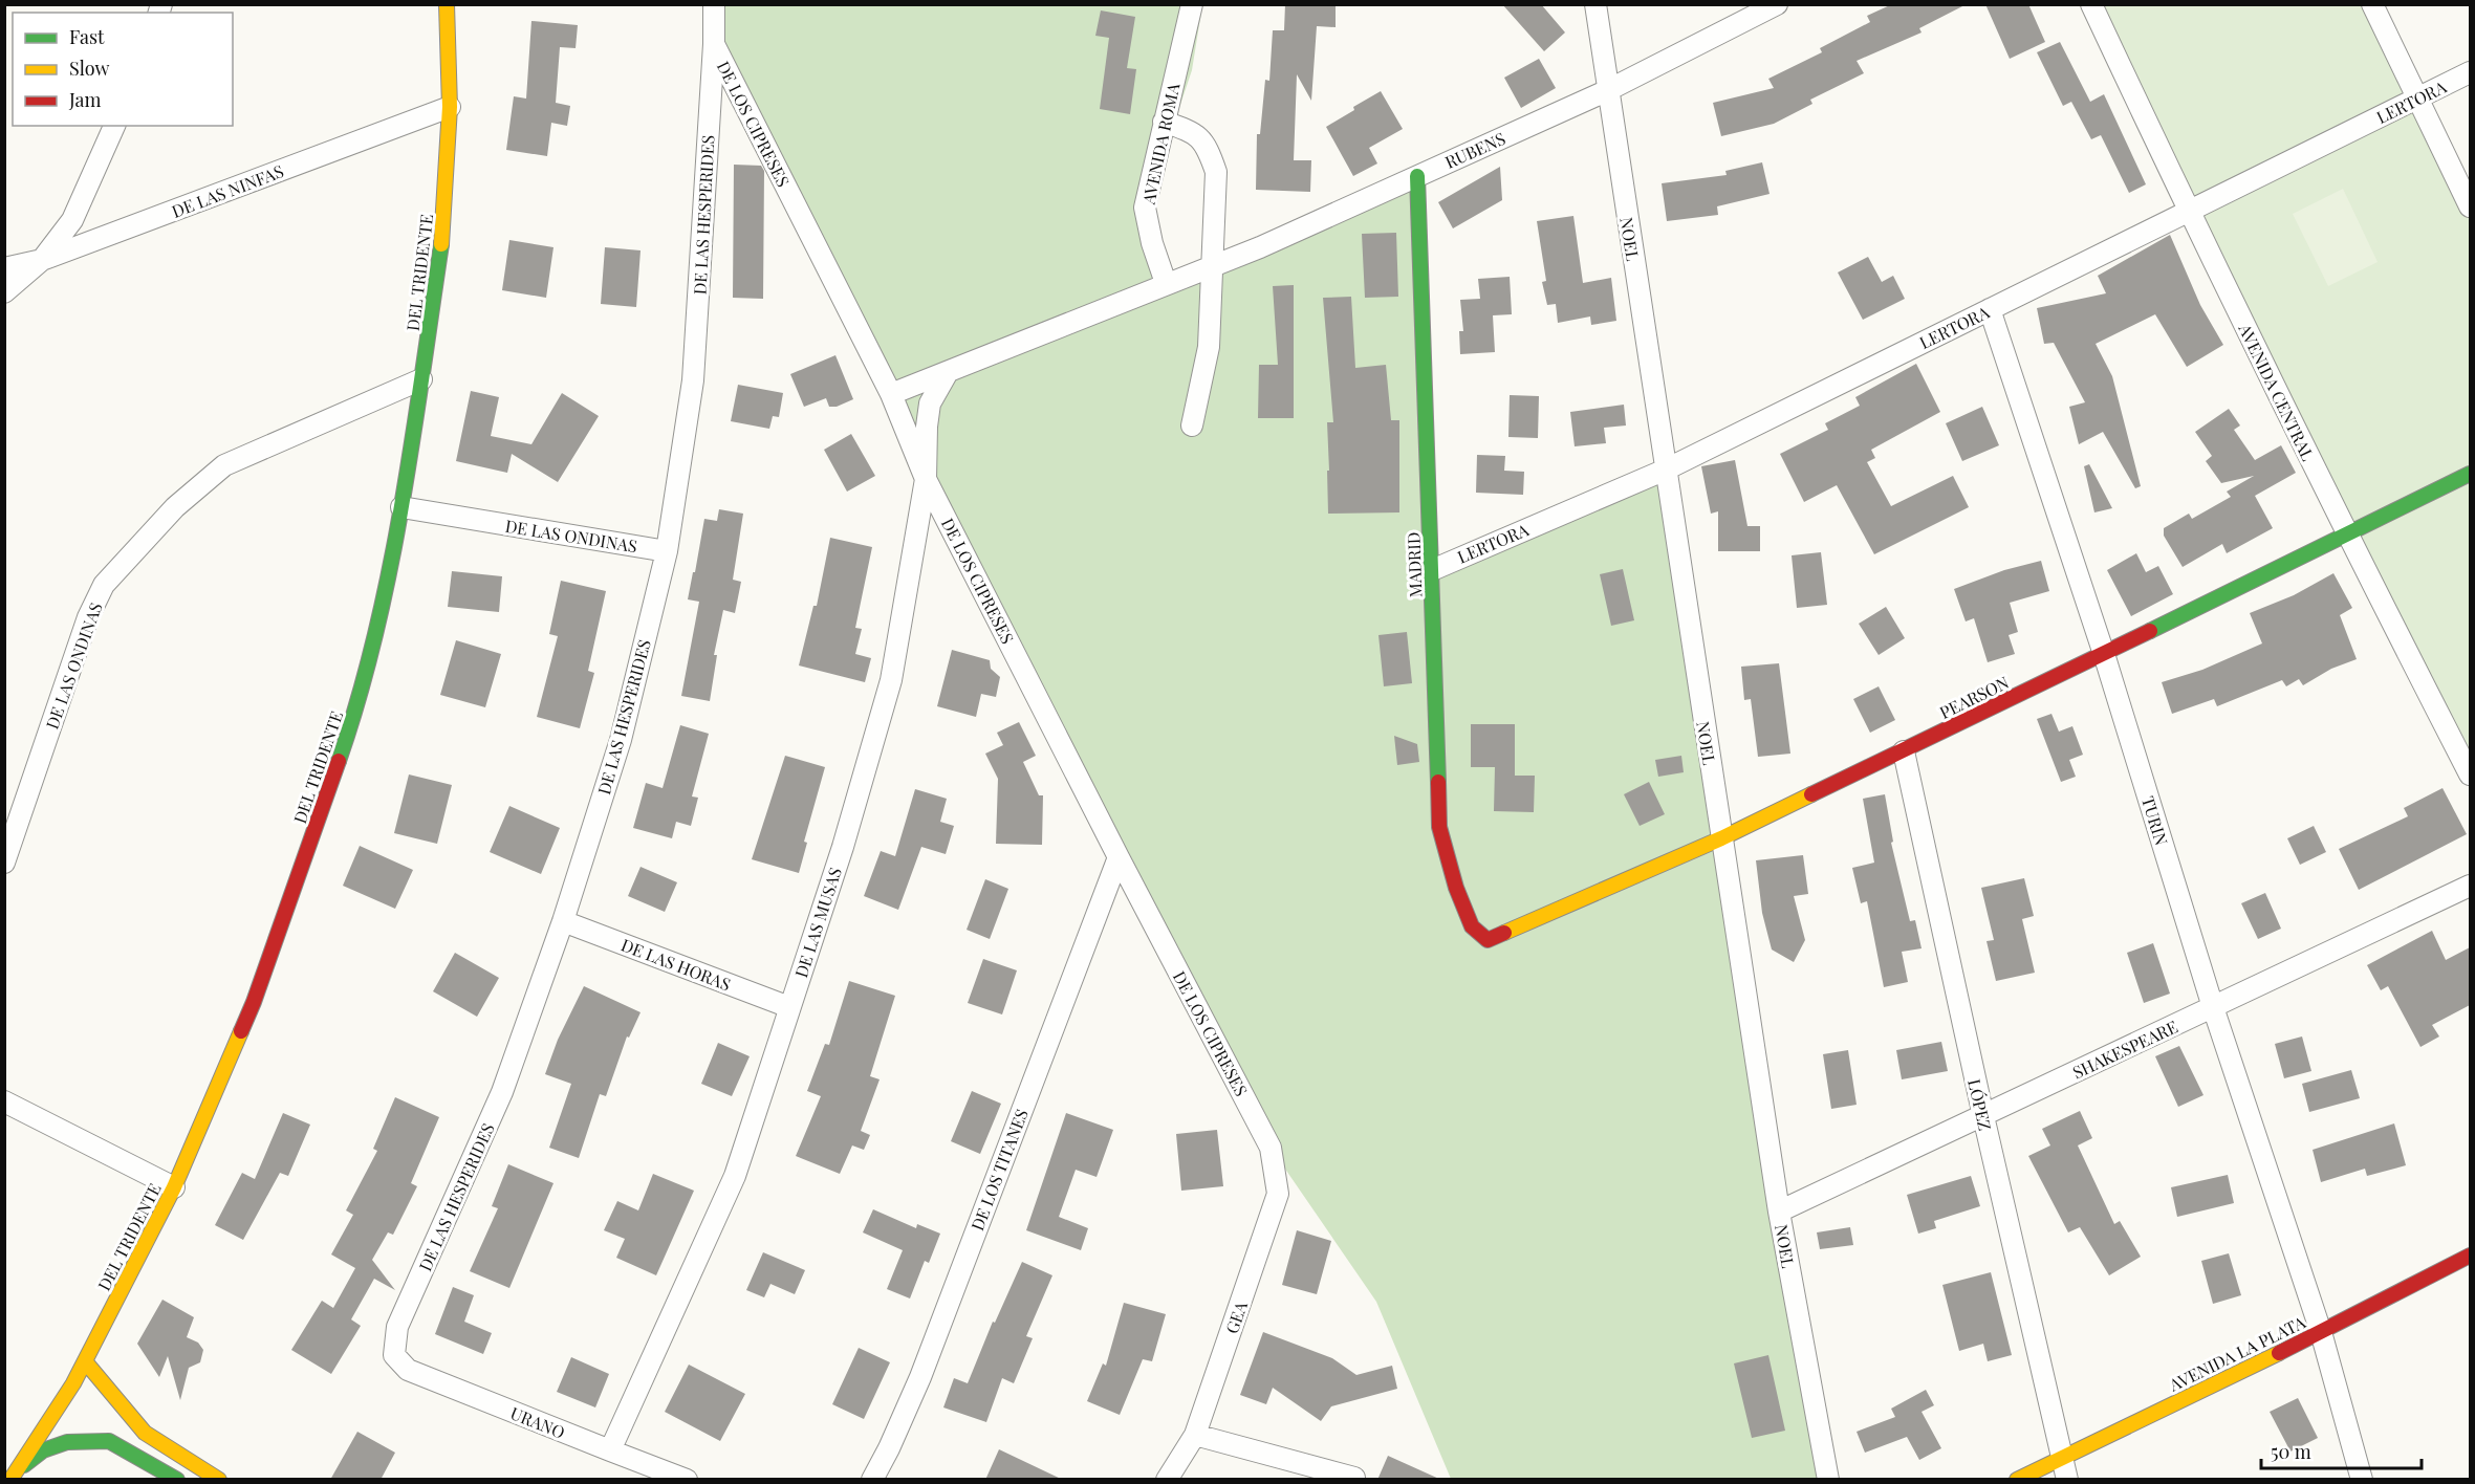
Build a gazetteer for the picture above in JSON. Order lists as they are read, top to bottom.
{
  "streets": {
    "main road": [
      "DEL TRIDENTE",
      "MADRID",
      "PEARSON",
      "AVENIDA LA PLATA"
    ],
    "street": [
      "LERTORA",
      "DE LOS CIPRESES",
      "AVENIDA ROMA",
      "RUBENS",
      "DE LAS NINFAS",
      "DE LAS HESPERIDES",
      "NOEL",
      "AVENIDA CENTRAL",
      "DE LAS ONDINAS",
      "TURIN",
      "DE LAS MUSAS",
      "DE LAS HORAS",
      "SHAKESPEARE",
      "LÓPEZ",
      "DE LOS TITANES",
      "GEA",
      "URANO"
    ]
  },
  "crossings": [
    ["LERTORA", "NOEL"],
    ["LERTORA", "AVENIDA CENTRAL"],
    ["LERTORA", "MADRID"],
    ["LERTORA", "TURIN"],
    ["DE LOS CIPRESES", "RUBENS"],
    ["DE LOS CIPRESES", "DE LAS HESPERIDES"],
    ["DE LOS CIPRESES", "DE LAS MUSAS"],
    ["DE LOS CIPRESES", "DE LOS TITANES"],
    ["DE LOS CIPRESES", "GEA"],
    ["AVENIDA ROMA", "RUBENS"],
    ["RUBENS", "NOEL"],
    ["RUBENS", "MADRID"],
    ["RUBENS", "DE LAS MUSAS"],
    ["DE LAS NINFAS", "DEL TRIDENTE"],
    ["DE LAS HESPERIDES", "DE LAS ONDINAS"],
    ["DE LAS HESPERIDES", "DE LAS HORAS"],
    ["DE LAS HESPERIDES", "URANO"],
    ["NOEL", "PEARSON"],
    ["NOEL", "SHAKESPEARE"],
    ["DEL TRIDENTE", "DE LAS ONDINAS"],
    ["AVENIDA CENTRAL", "PEARSON"],
    ["MADRID", "PEARSON"],
    ["PEARSON", "TURIN"],
    ["PEARSON", "LÓPEZ"],
    ["TURIN", "SHAKESPEARE"],
    ["TURIN", "AVENIDA LA PLATA"],
    ["DE LAS MUSAS", "DE LAS HORAS"],
    ["DE LAS MUSAS", "URANO"],
    ["SHAKESPEARE", "LÓPEZ"],
    ["LÓPEZ", "AVENIDA LA PLATA"]
  ],
  "legend": ["Fast", "Slow", "Jam"],
  "scale_bar": "50 m"
}
